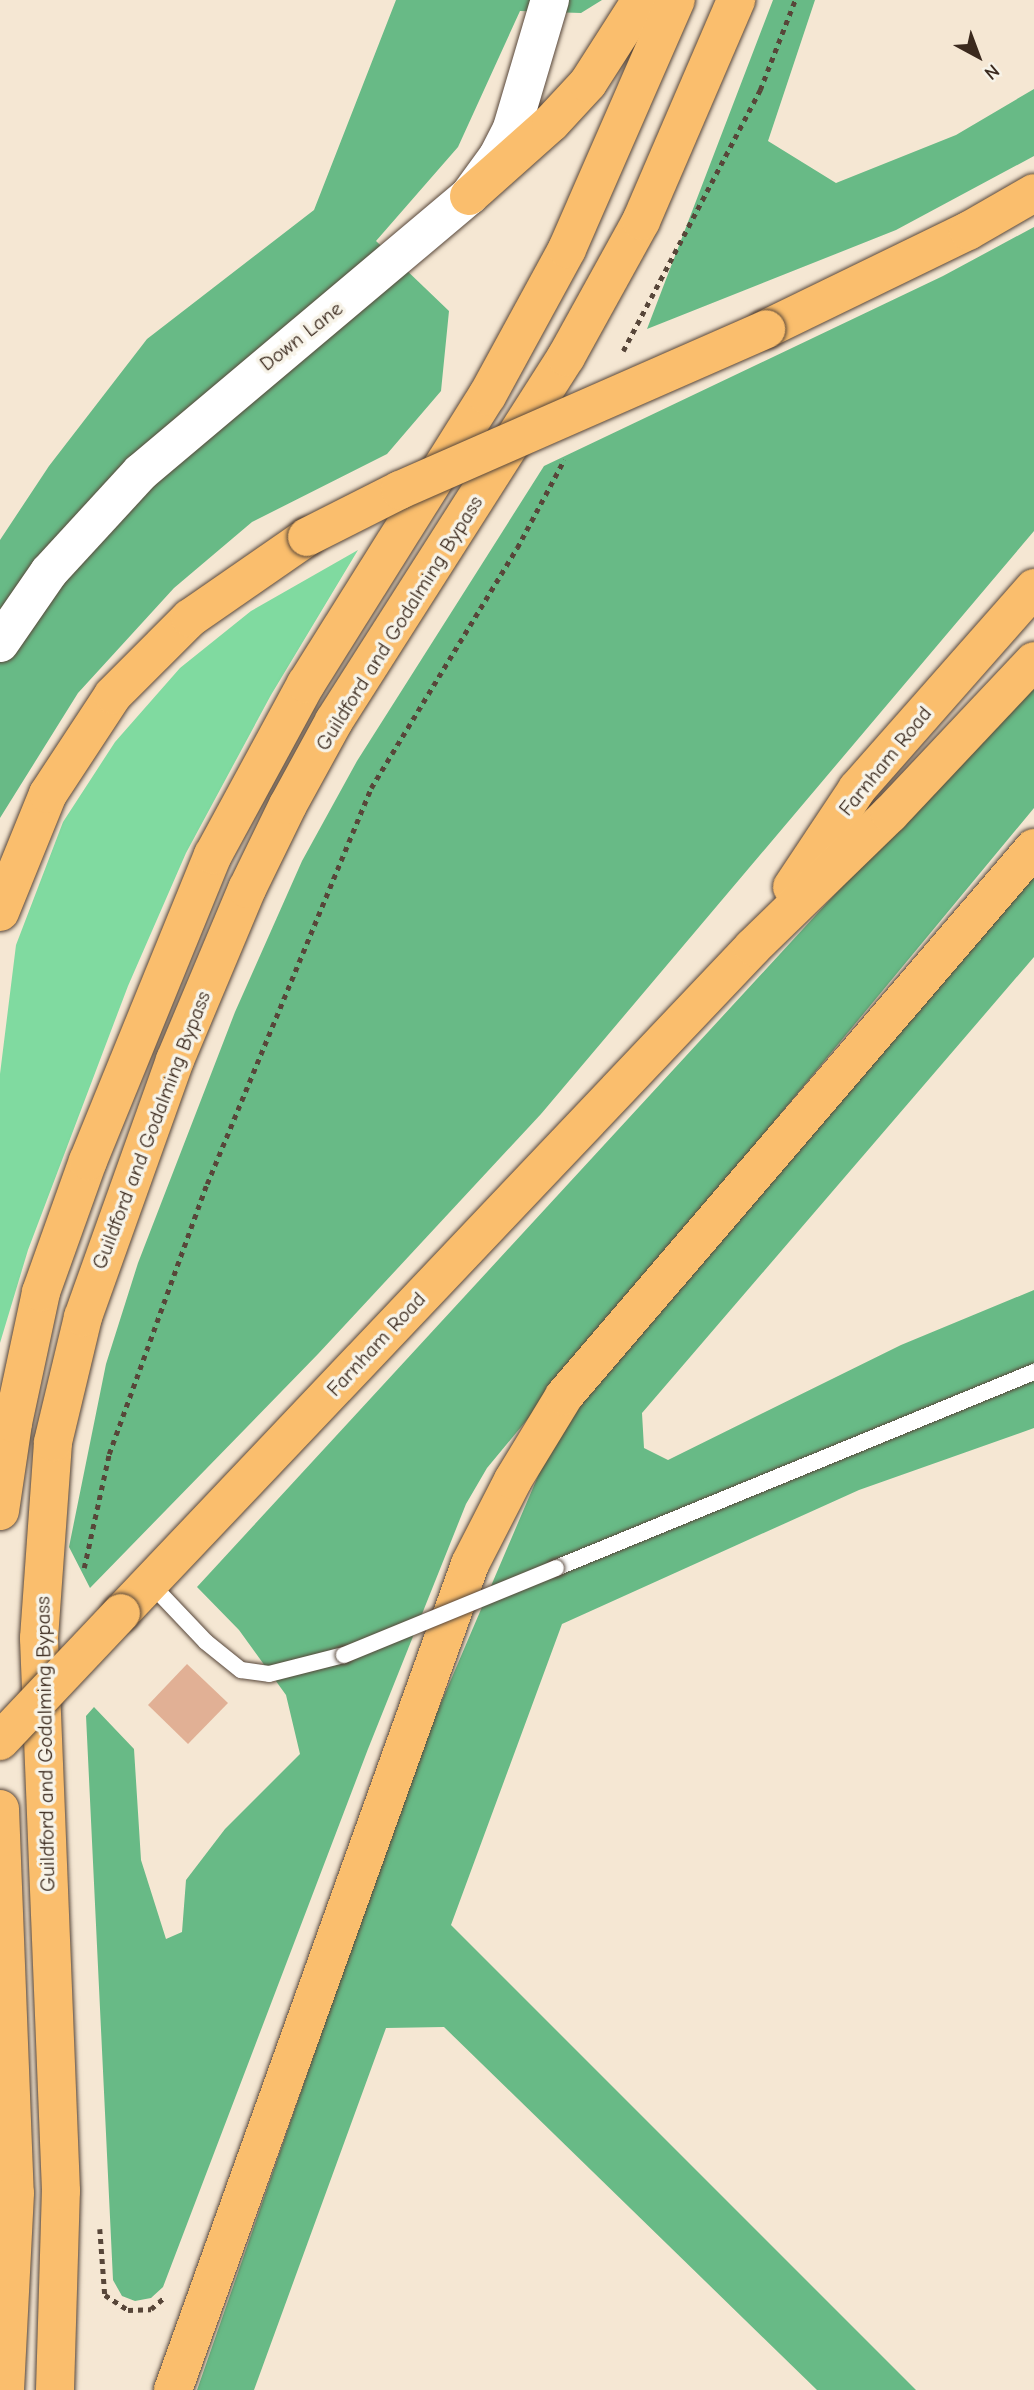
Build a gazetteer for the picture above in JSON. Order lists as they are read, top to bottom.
{
  "streets": {
    "main road": ["Guildford and Godalming Bypass", "Farnham Road"],
    "street": ["Down Lane"]
  },
  "north": "bottom right"
}
